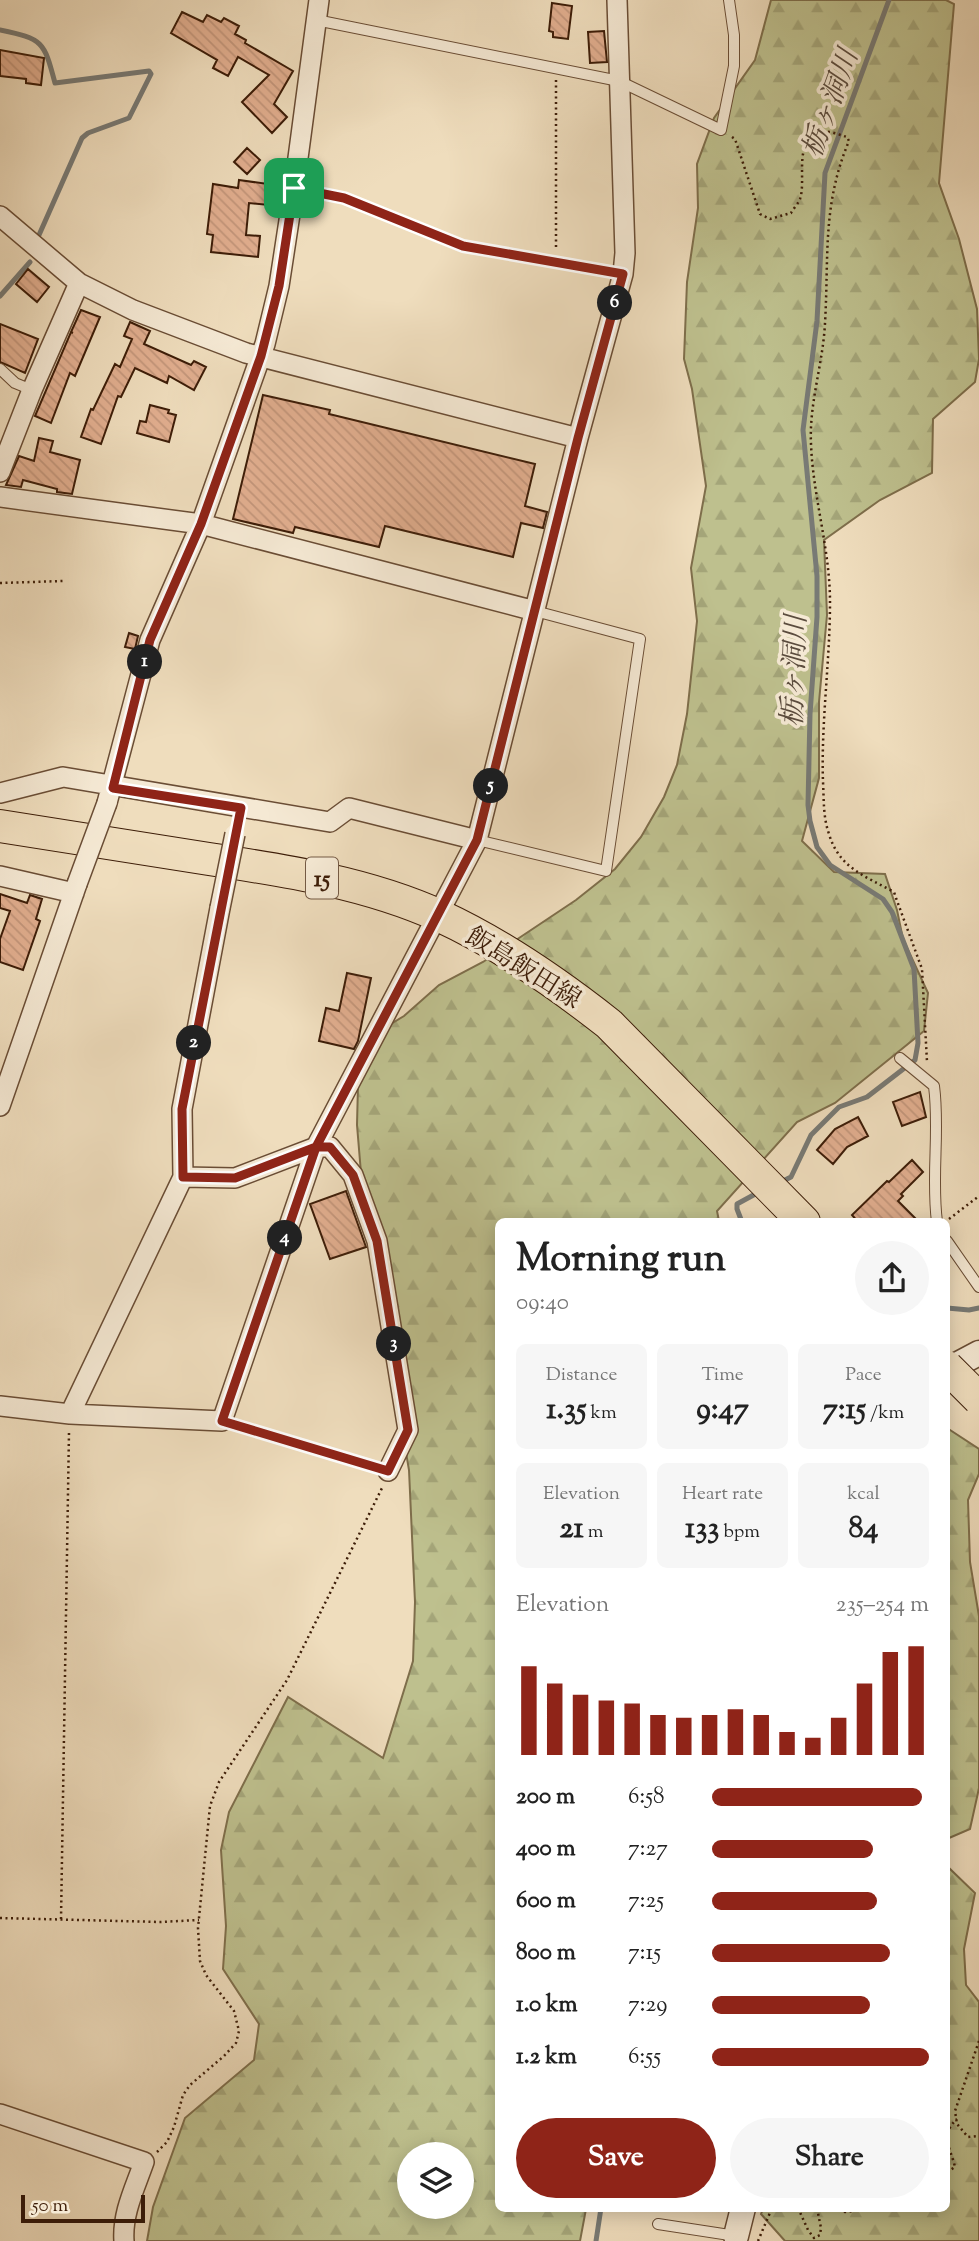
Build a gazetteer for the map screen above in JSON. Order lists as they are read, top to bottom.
{
  "streets": {
    "main road": ["15", "飯島飯田線"]
  },
  "water": ["栃ヶ洞川"],
  "scale_bar": "50 m",
  "page": {
    "pins": [
      "6",
      "1",
      "5",
      "2",
      "4",
      "3"
    ],
    "heading": ["Morning run", "09:40"],
    "stats": [
      ["Distance", "1.35 km"],
      ["Time", "9:47"],
      ["Pace", "7:15 /km"],
      ["Elevation", "21 m"],
      ["Heart rate", "133 bpm"],
      ["kcal", "84"]
    ],
    "chart": ["Elevation", "235–254 m"],
    "list": [
      {
        "name": "200 m",
        "note": "6:58"
      },
      {
        "name": "400 m",
        "note": "7:27"
      },
      {
        "name": "600 m",
        "note": "7:25"
      },
      {
        "name": "800 m",
        "note": "7:15"
      },
      {
        "name": "1.0 km",
        "note": "7:29"
      },
      {
        "name": "1.2 km",
        "note": "6:55"
      }
    ],
    "buttons": ["Save", "Share"],
    "scale": "50 m"
  }
}
